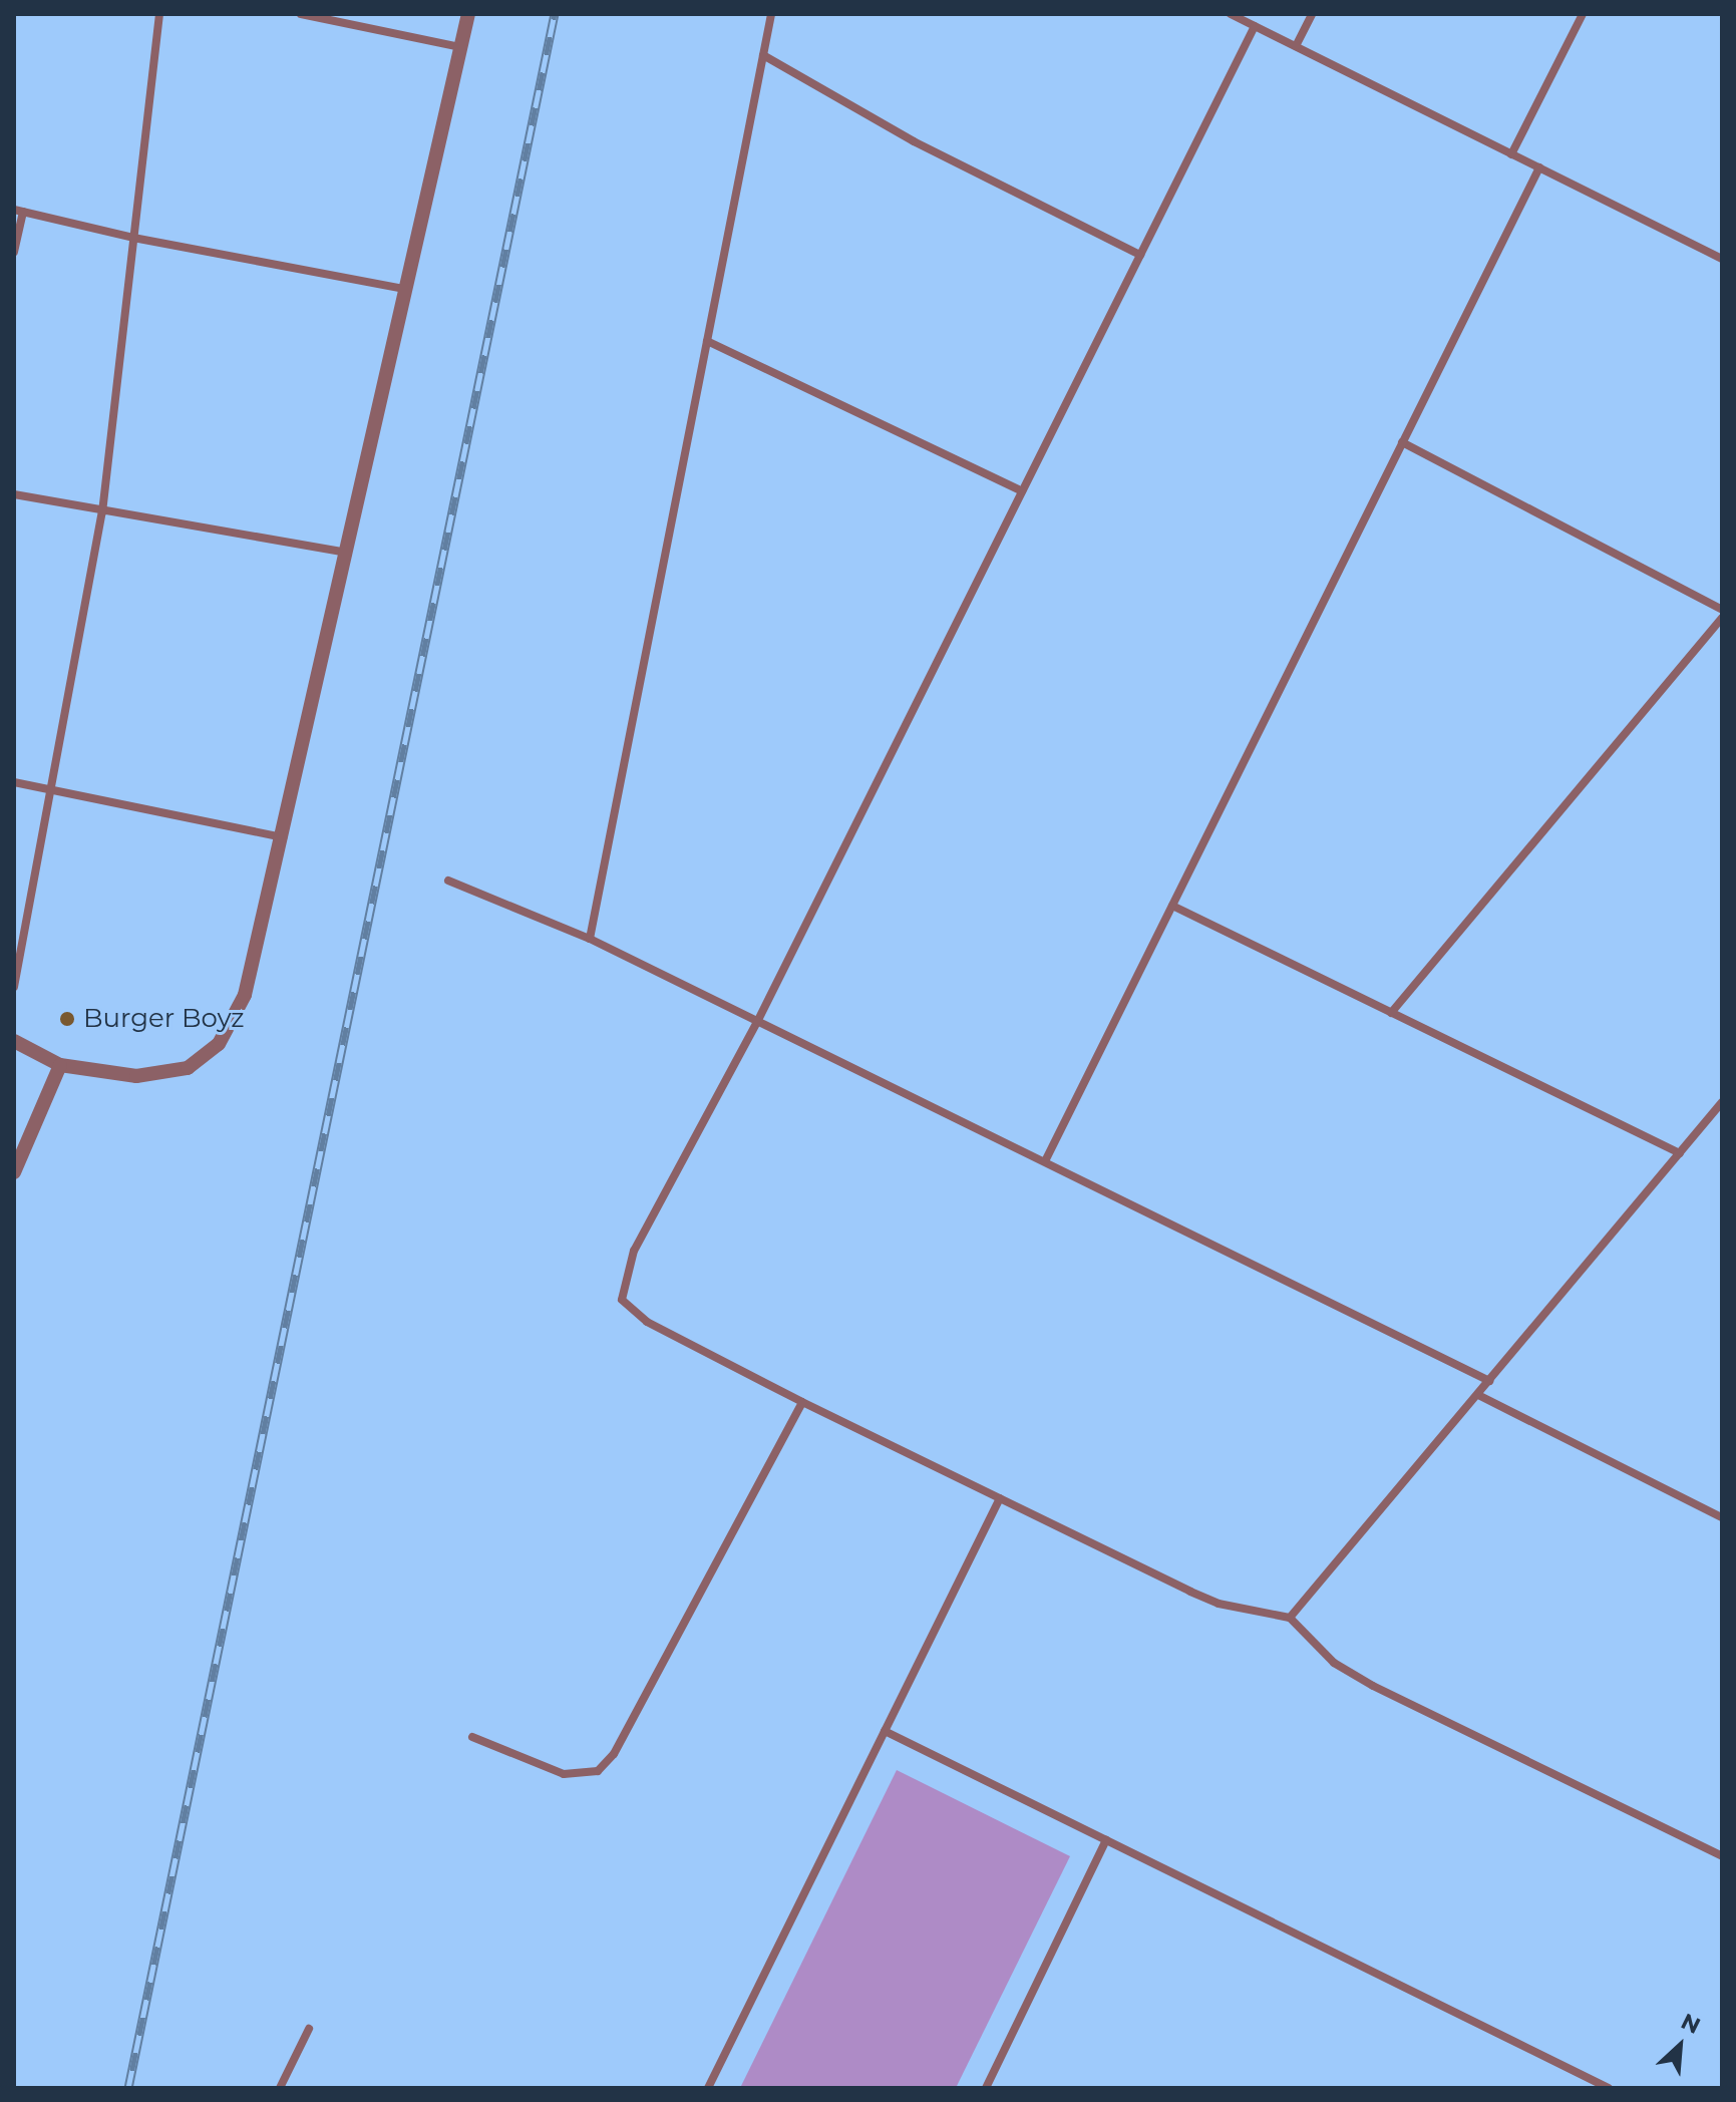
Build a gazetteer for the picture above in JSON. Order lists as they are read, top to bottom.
{
  "places": ["Burger Boyz"],
  "north": "top right"
}
